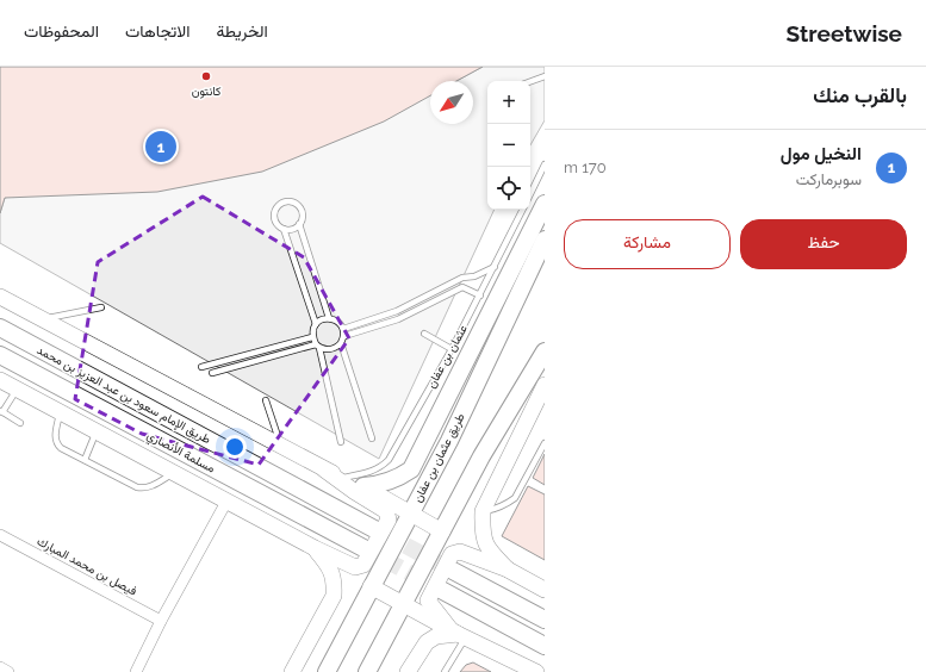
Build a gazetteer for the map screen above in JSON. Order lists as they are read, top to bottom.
{
  "streets": {
    "main road": ["طريق الإمام سعود بن عبد العزيز بن محمد", "مسلمة الأنصاري", "طريق عثمان بن عفان"],
    "street": ["فيصل بن محمد المبارك"],
    "lane": ["عثمان بن عفان"]
  },
  "places": ["كانتون"],
  "north": "bottom left",
  "page": {
    "header": "Streetwise",
    "nav": ["الخريطة", "الاتجاهات", "المحفوظات"],
    "heading": "بالقرب منك",
    "map_buttons": ["+", "−"],
    "list": [
      {
        "mark": "1",
        "name": "النخيل مول",
        "note": "سوبرماركت",
        "value": "170 m"
      }
    ],
    "pins": "1",
    "buttons": ["حفظ", "مشاركة"]
  }
}
